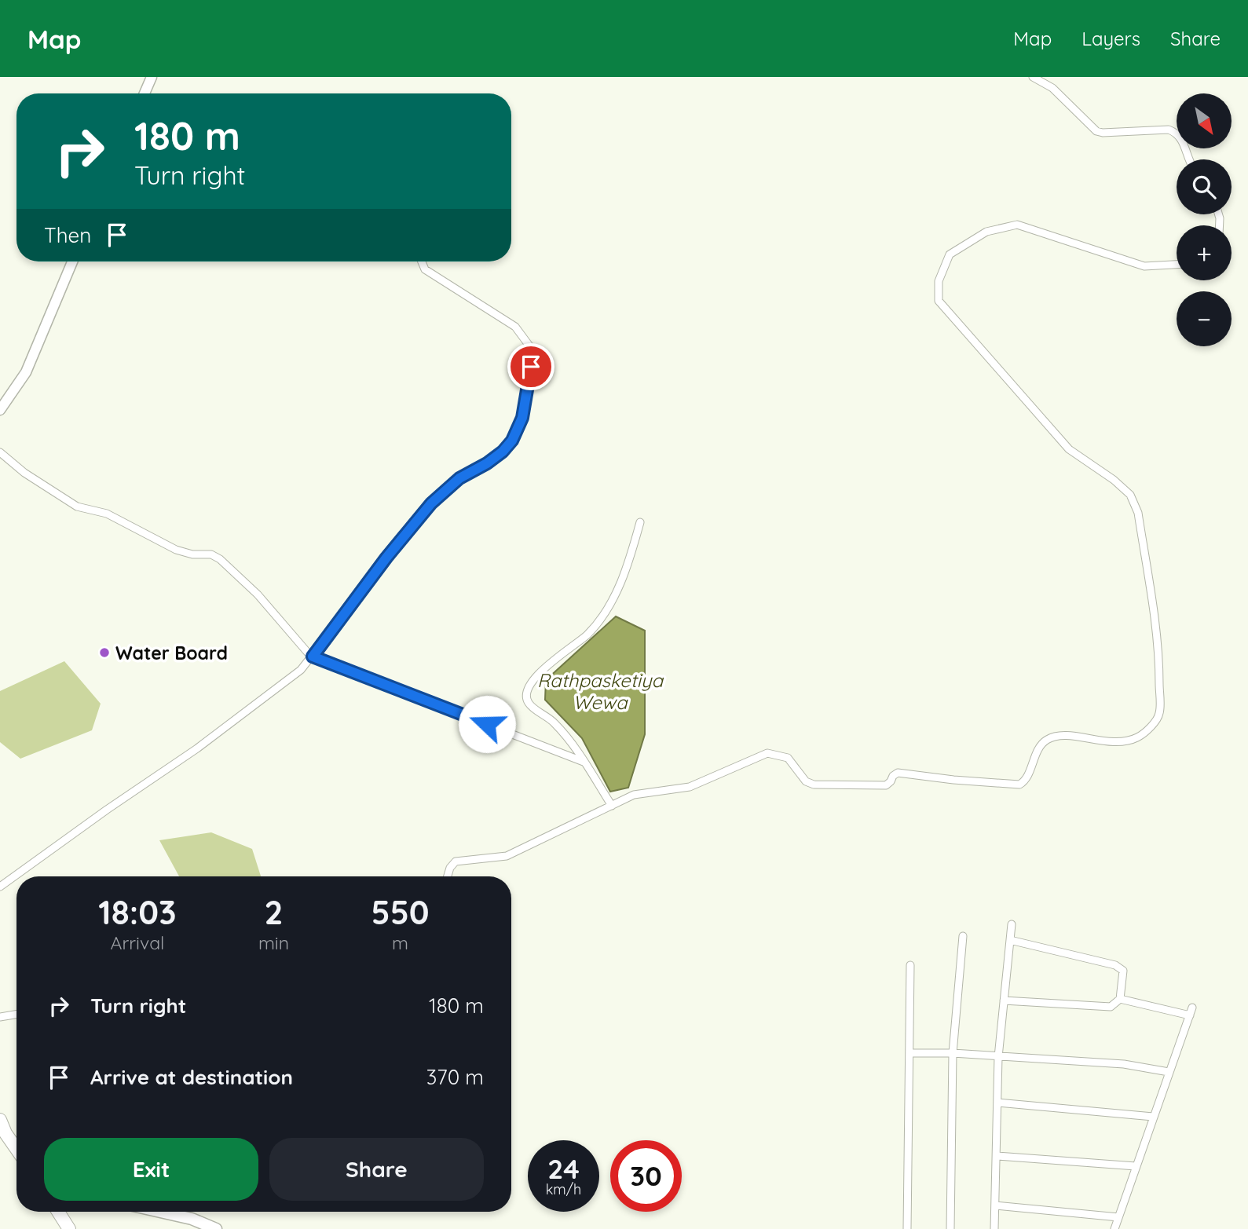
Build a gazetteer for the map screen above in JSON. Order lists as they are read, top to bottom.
{
  "water": ["Rathpasketiya Wewa"],
  "places": ["Water Board"],
  "north": "bottom right",
  "page": {
    "header": "Map",
    "nav": ["Map", "Layers", "Share"],
    "map_buttons": ["+", "−"],
    "turn": ["180 m", "Turn right"],
    "then": "Then",
    "eta": [
      "18:03",
      "Arrival",
      "2",
      "min",
      "550",
      "m"
    ],
    "list": [
      {
        "name": "Turn right",
        "value": "180 m"
      },
      {
        "name": "Arrive at destination",
        "value": "370 m"
      }
    ],
    "buttons": ["Exit", "Share"],
    "speed": "24 km/h",
    "limit": "30"
  }
}
